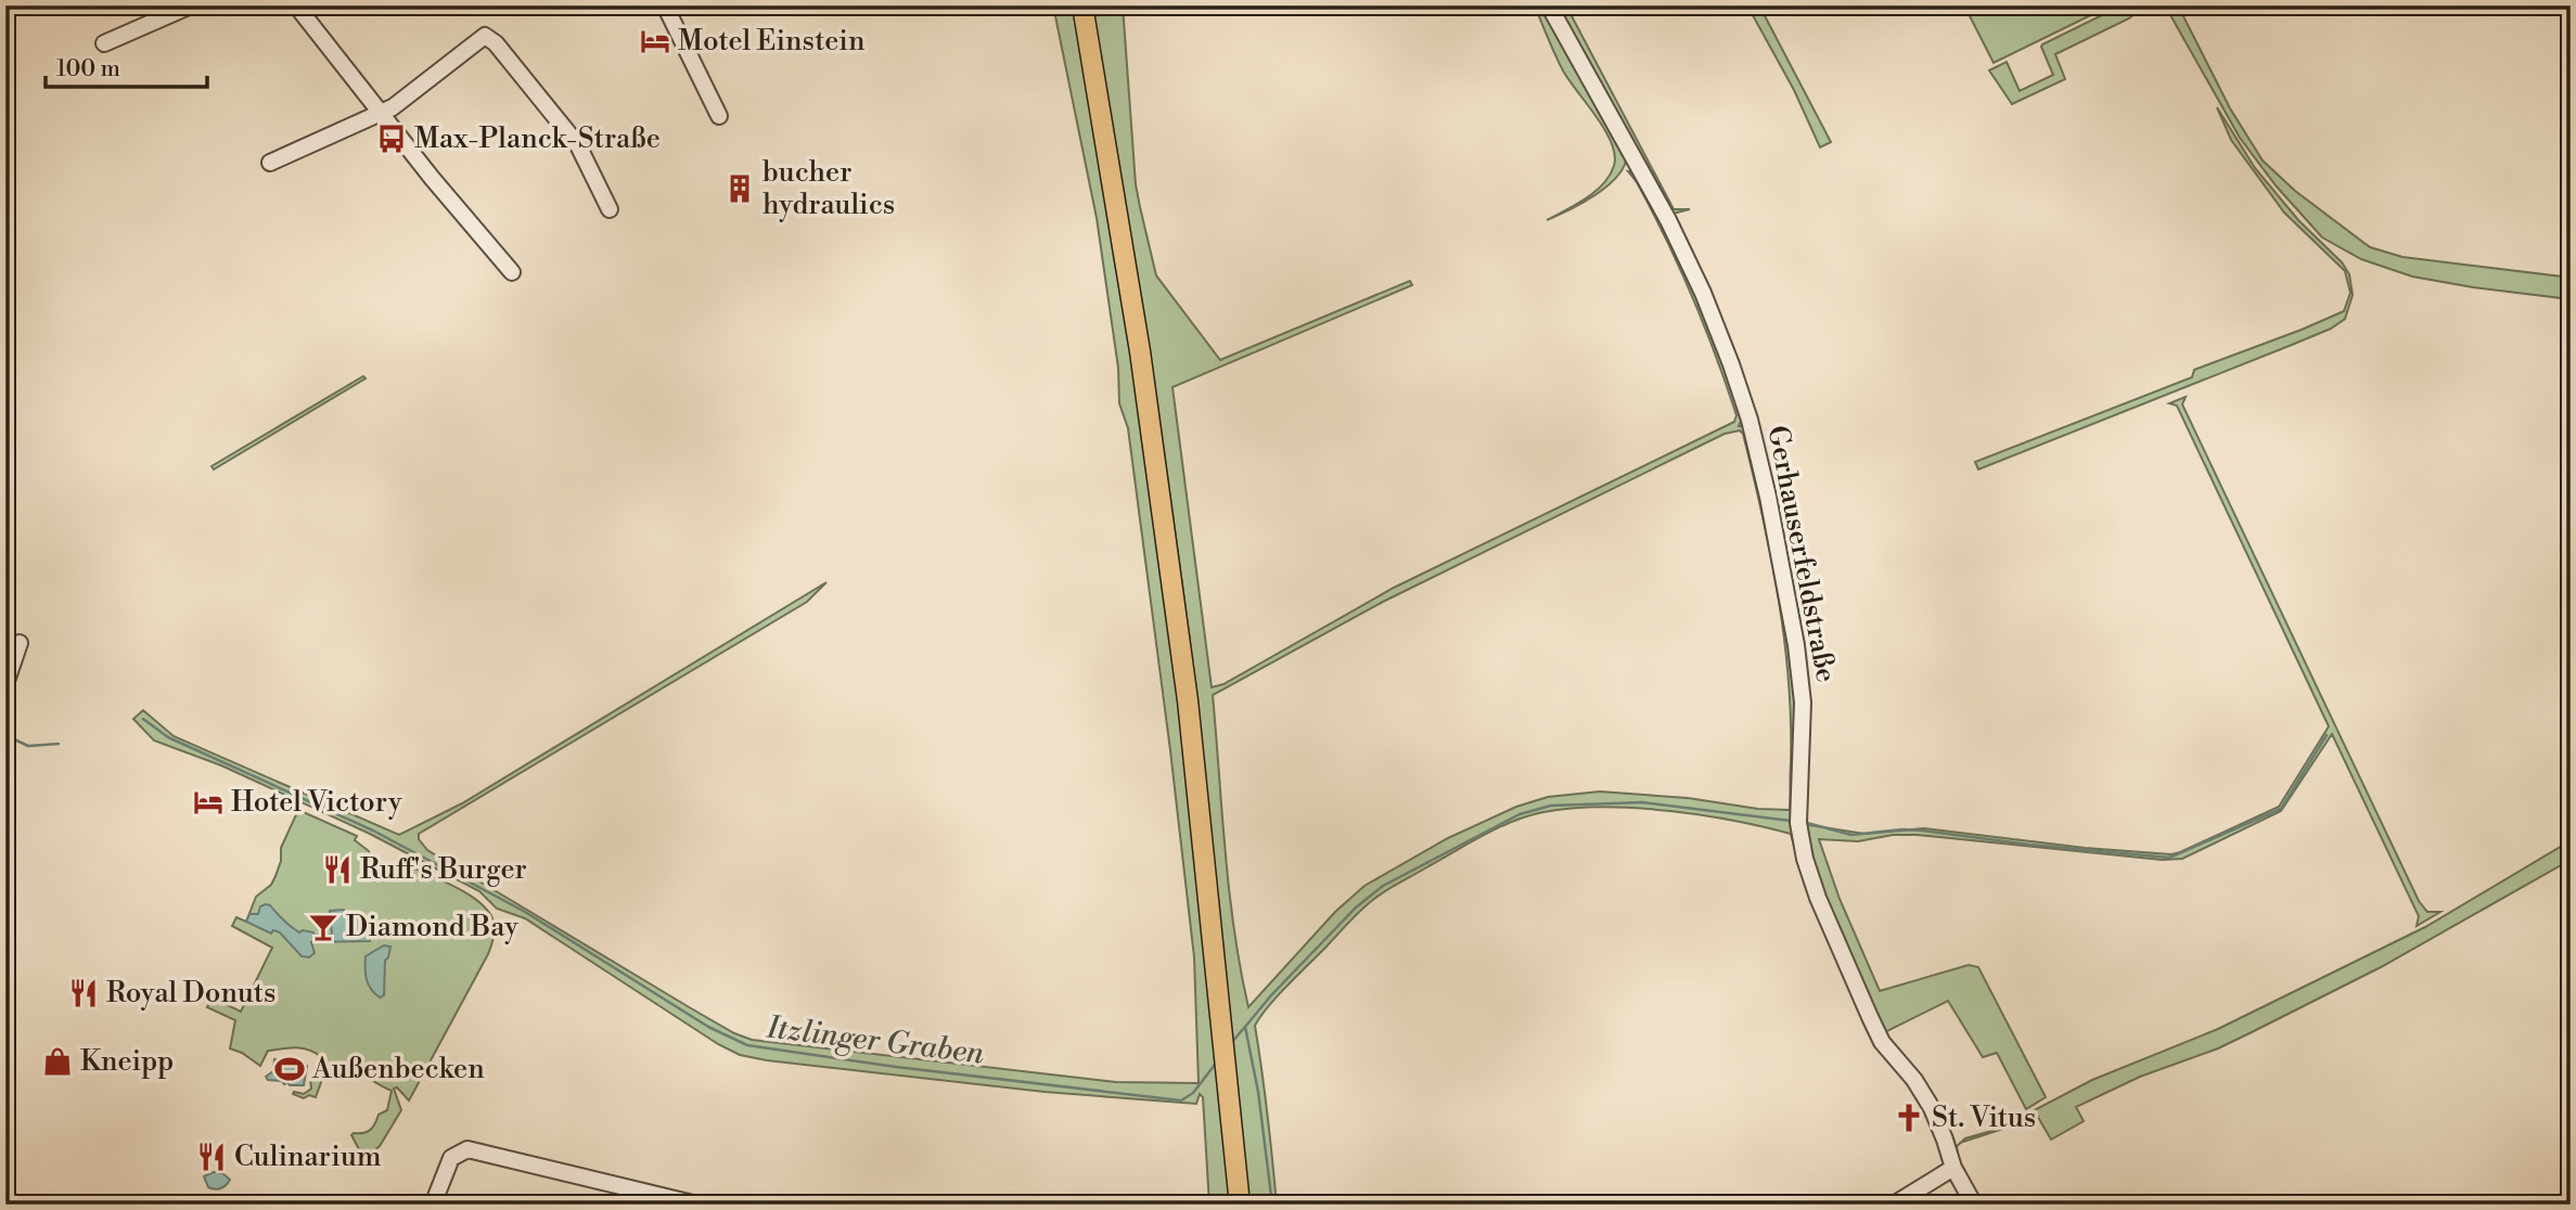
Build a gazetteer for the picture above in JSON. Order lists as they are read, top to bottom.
{
  "streets": {
    "street": ["Gerhauserfeldstraße"]
  },
  "water": ["Itzlinger Graben"],
  "places": {
    "hotel": ["Motel Einstein", "Hotel Victory"],
    "bus stop": ["Max-Planck-Straße"],
    "building": ["bucher hydraulics"],
    "restaurant": ["Ruff's Burger", "Royal Donuts", "Culinarium"],
    "bar": ["Diamond Bay"],
    "shop": ["Kneipp"],
    "sports": ["Außenbecken"],
    "church": ["St. Vitus"]
  },
  "scale_bar": "100 m"
}
